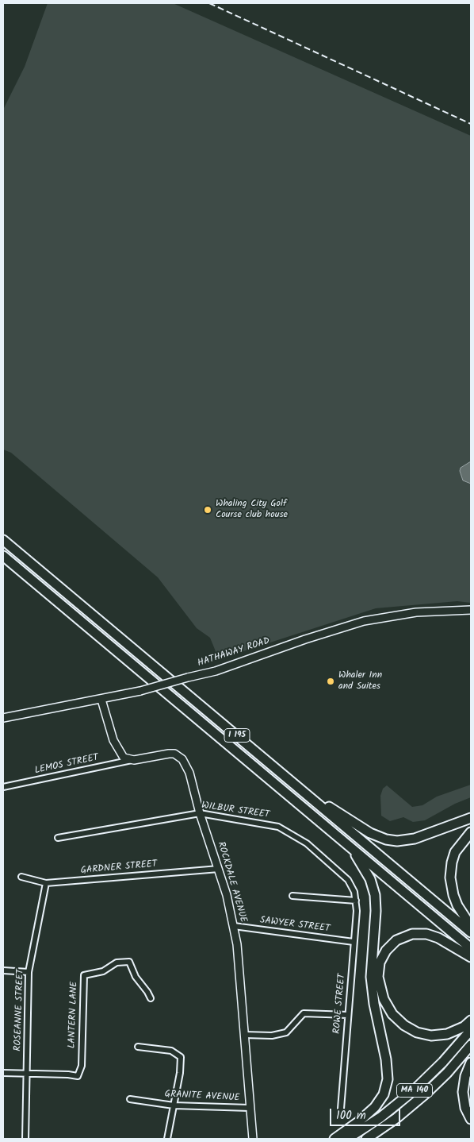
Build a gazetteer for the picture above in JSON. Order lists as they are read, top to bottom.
{
  "streets": {
    "highway": ["I 195", "MA 140"],
    "main road": ["HATHAWAY ROAD", "ROCKDALE AVENUE"],
    "street": [
      "LEMOS STREET",
      "WILBUR STREET",
      "GARDNER STREET",
      "SAWYER STREET",
      "ROWE STREET",
      "ROSEANNE STREET",
      "LANTERN LANE",
      "GRANITE AVENUE"
    ]
  },
  "crossings": [
    ["LEMOS STREET", "ROCKDALE AVENUE"],
    ["WILBUR STREET", "ROCKDALE AVENUE"],
    ["WILBUR STREET", "ROWE STREET"],
    ["GARDNER STREET", "ROCKDALE AVENUE"],
    ["GARDNER STREET", "ROSEANNE STREET"],
    ["ROCKDALE AVENUE", "SAWYER STREET"],
    ["ROCKDALE AVENUE", "GRANITE AVENUE"],
    ["SAWYER STREET", "ROWE STREET"],
    ["ROSEANNE STREET", "LANTERN LANE"]
  ],
  "places": ["Whaling City Golf Course club house", "Whaler Inn and Suites"],
  "scale_bar": "100 m"
}
